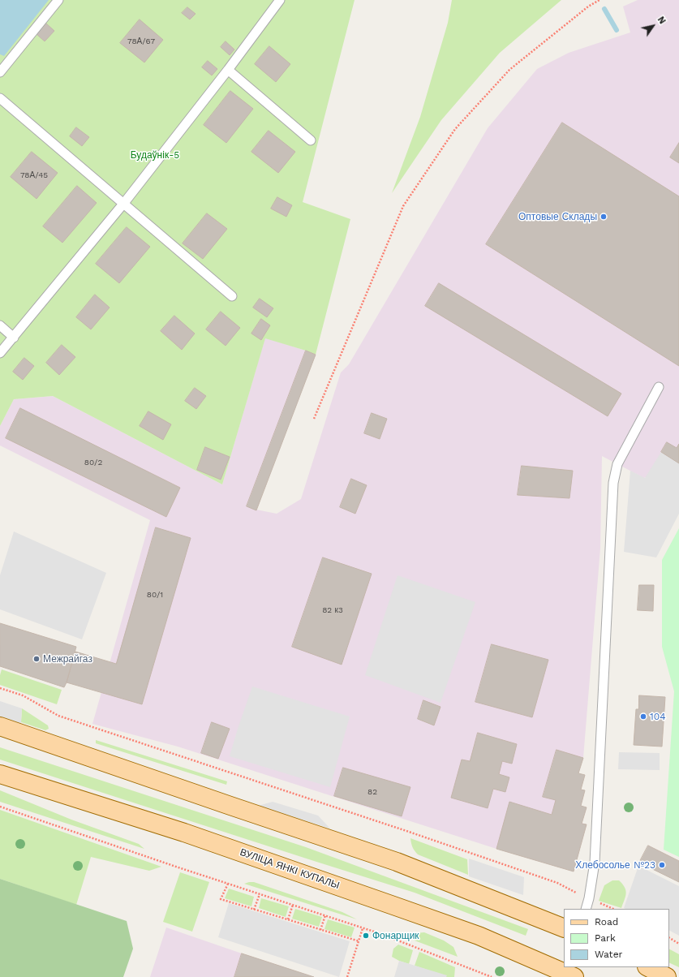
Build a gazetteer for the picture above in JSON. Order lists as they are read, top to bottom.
{
  "streets": {
    "main road": ["ВУЛІЦА ЯНКІ КУПАЛЫ"]
  },
  "parks": ["Будаўнік-5"],
  "places": [
    "Оптовые Склады",
    "Межрайгаз",
    "104",
    "Хлебосолье №23",
    "Фонарщик"
  ],
  "house_numbers": [
    "78А/67",
    "78А/45",
    "80/2",
    "80/1",
    "82 к3",
    "82"
  ],
  "legend": ["Road", "Park", "Water"],
  "north": "top right"
}
